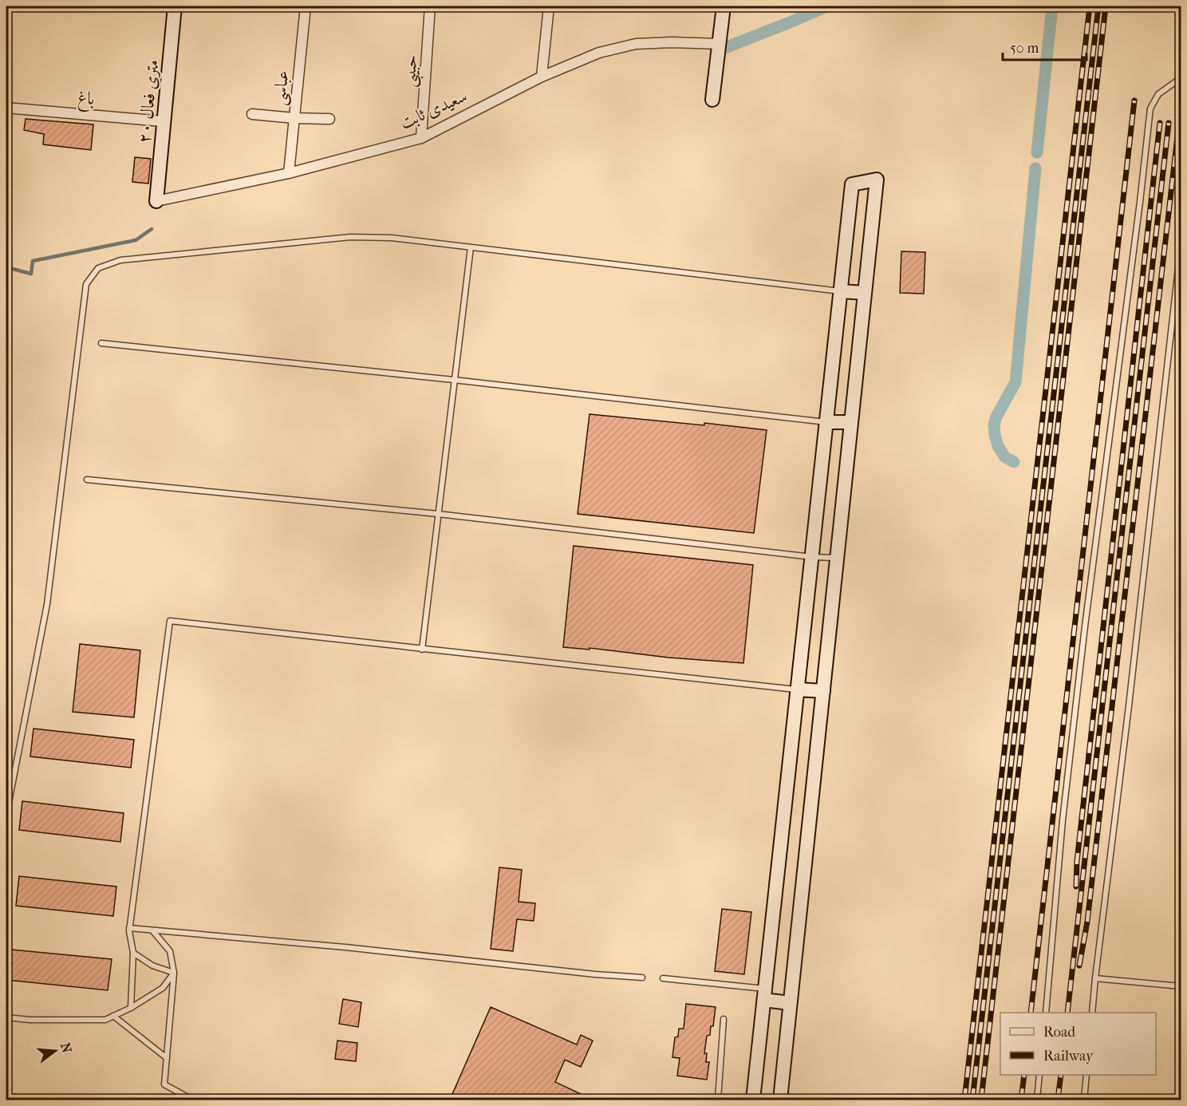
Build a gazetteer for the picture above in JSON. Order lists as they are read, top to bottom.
{
  "streets": {
    "street": [
      "حبیبی",
      "عباسی",
      "باغ",
      "۲۰ متری فعال",
      "سعیدی ثابت"
    ]
  },
  "crossings": [
    ["حبیبی", "سعیدی ثابت"],
    ["عباسی", "سعیدی ثابت"],
    ["باغ", "۲۰ متری فعال"],
    ["۲۰ متری فعال", "سعیدی ثابت"]
  ],
  "legend": ["Road", "Railway"],
  "scale_bar": "50 m",
  "north": "right"
}
